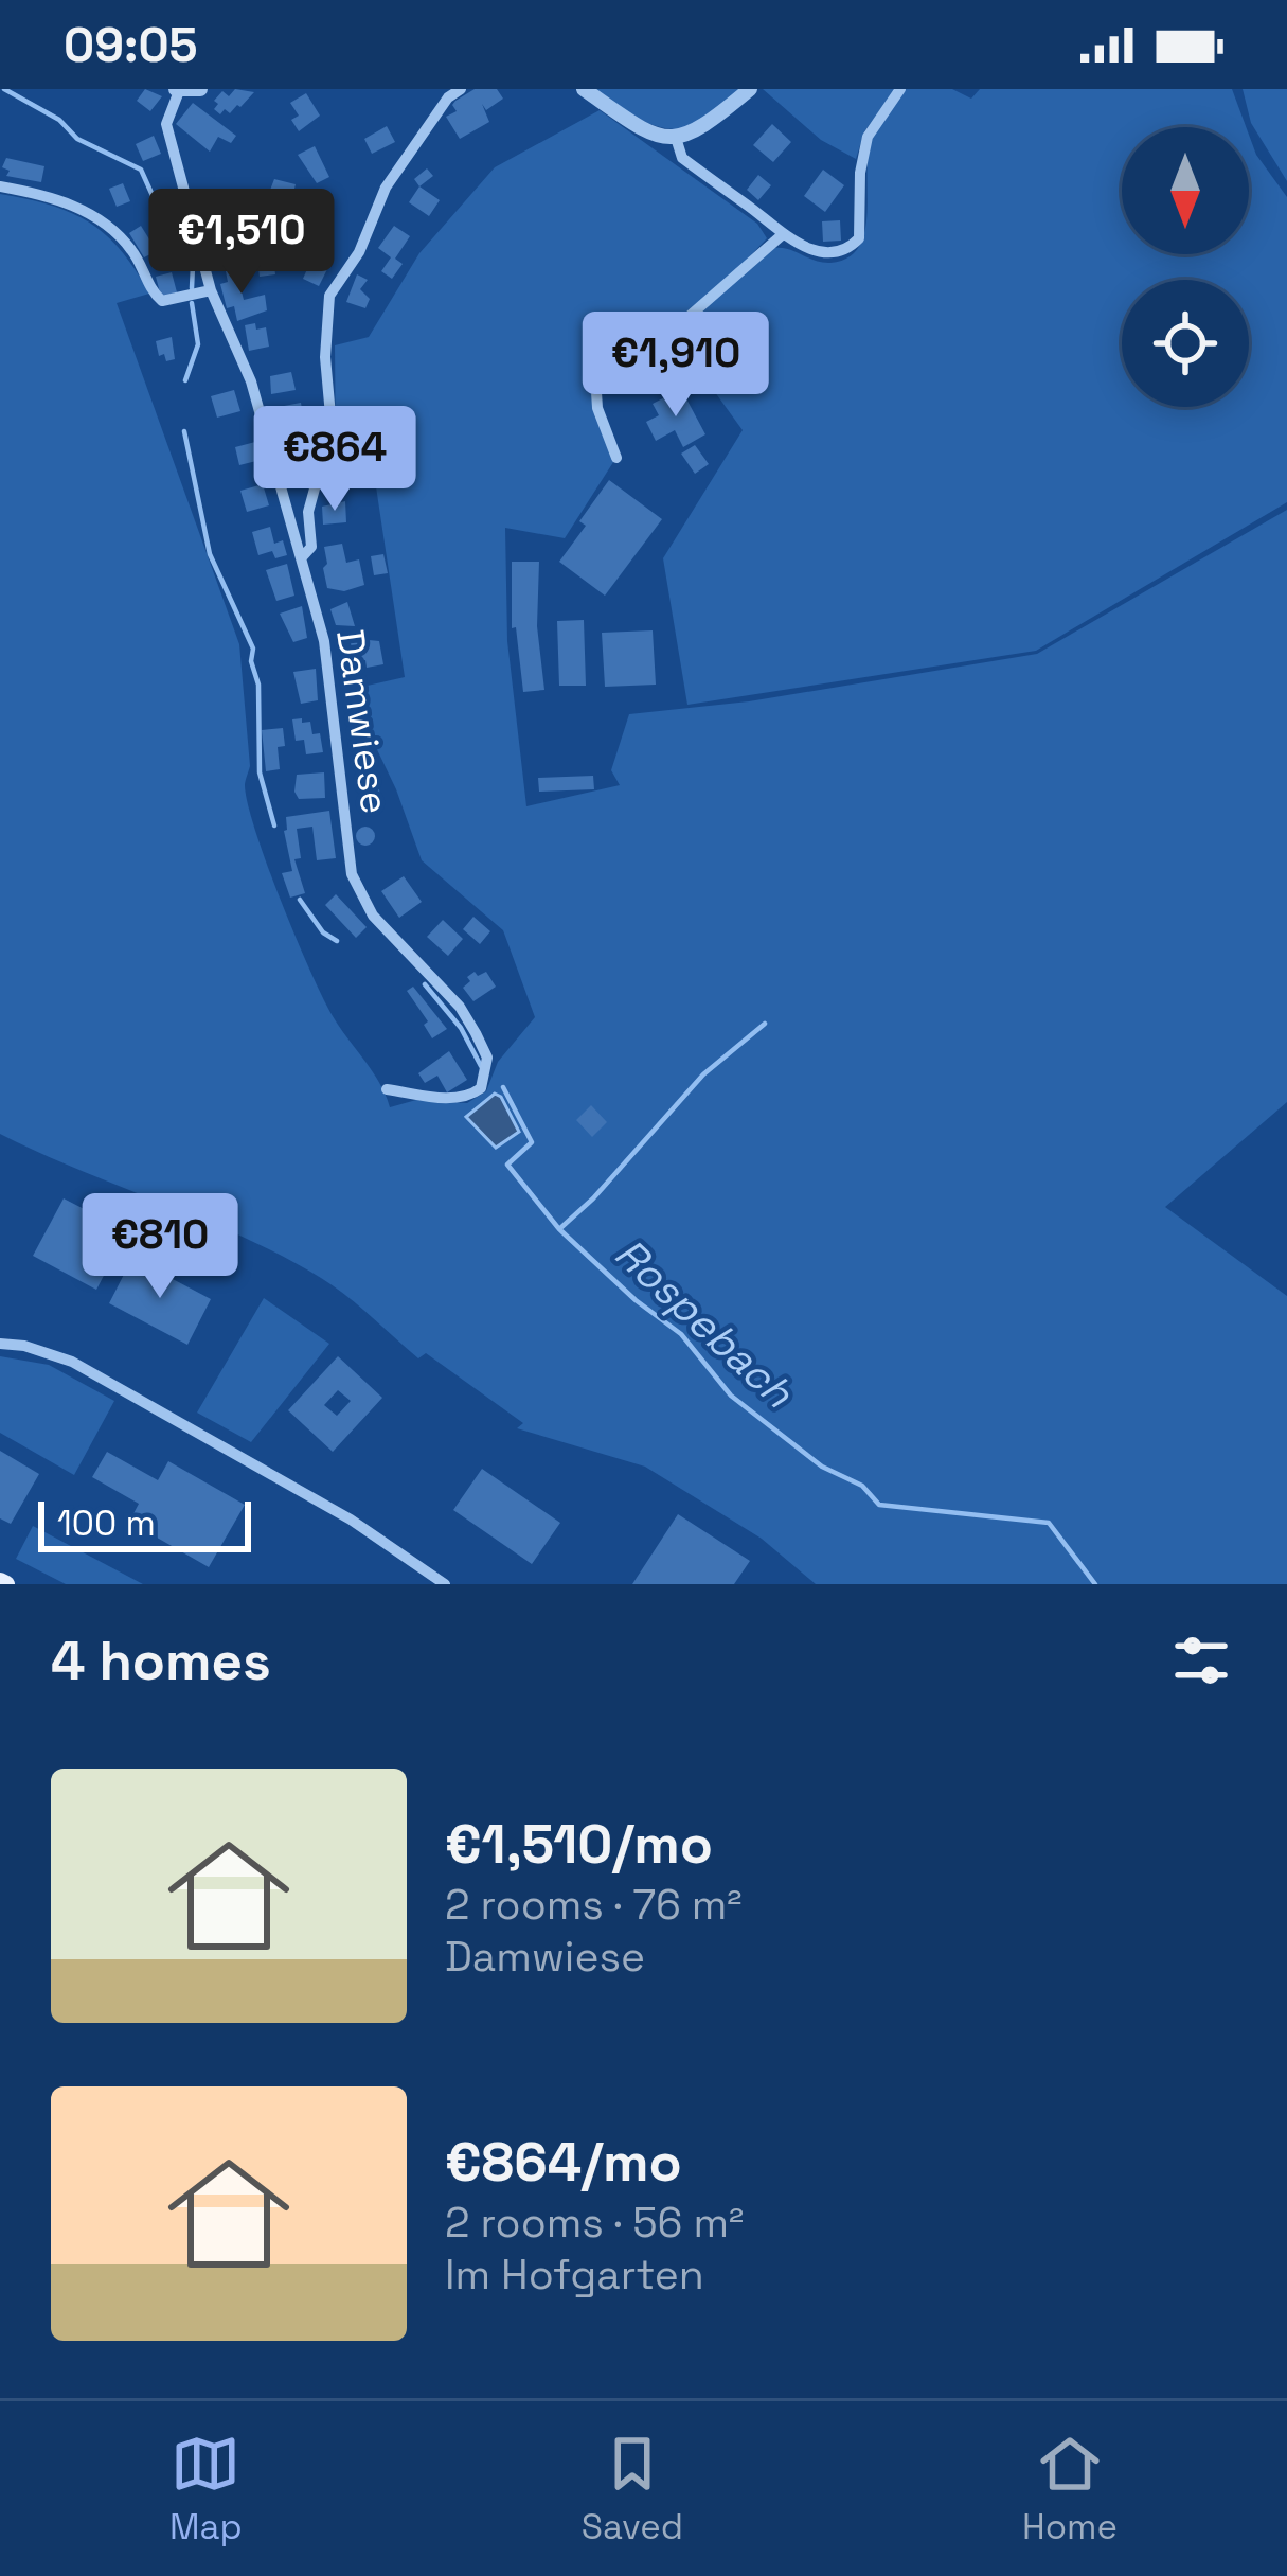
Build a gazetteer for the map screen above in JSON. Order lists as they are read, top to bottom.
{
  "streets": {
    "street": ["Damwiese"]
  },
  "water": ["Rospebach"],
  "scale_bar": "100 m",
  "north": "bottom",
  "page": {
    "status": "09:05",
    "price": [
      "€1,510",
      "€1,910",
      "€864",
      "€810"
    ],
    "scale": "100 m",
    "heading": "4 homes",
    "list": [
      {
        "name": "€1,510/mo",
        "note": "2 rooms · 76 m² · Damwiese"
      },
      {
        "name": "€864/mo",
        "note": "2 rooms · 56 m² · Im Hofgarten"
      }
    ],
    "tabs": ["Map", "Saved", "Home"]
  }
}
